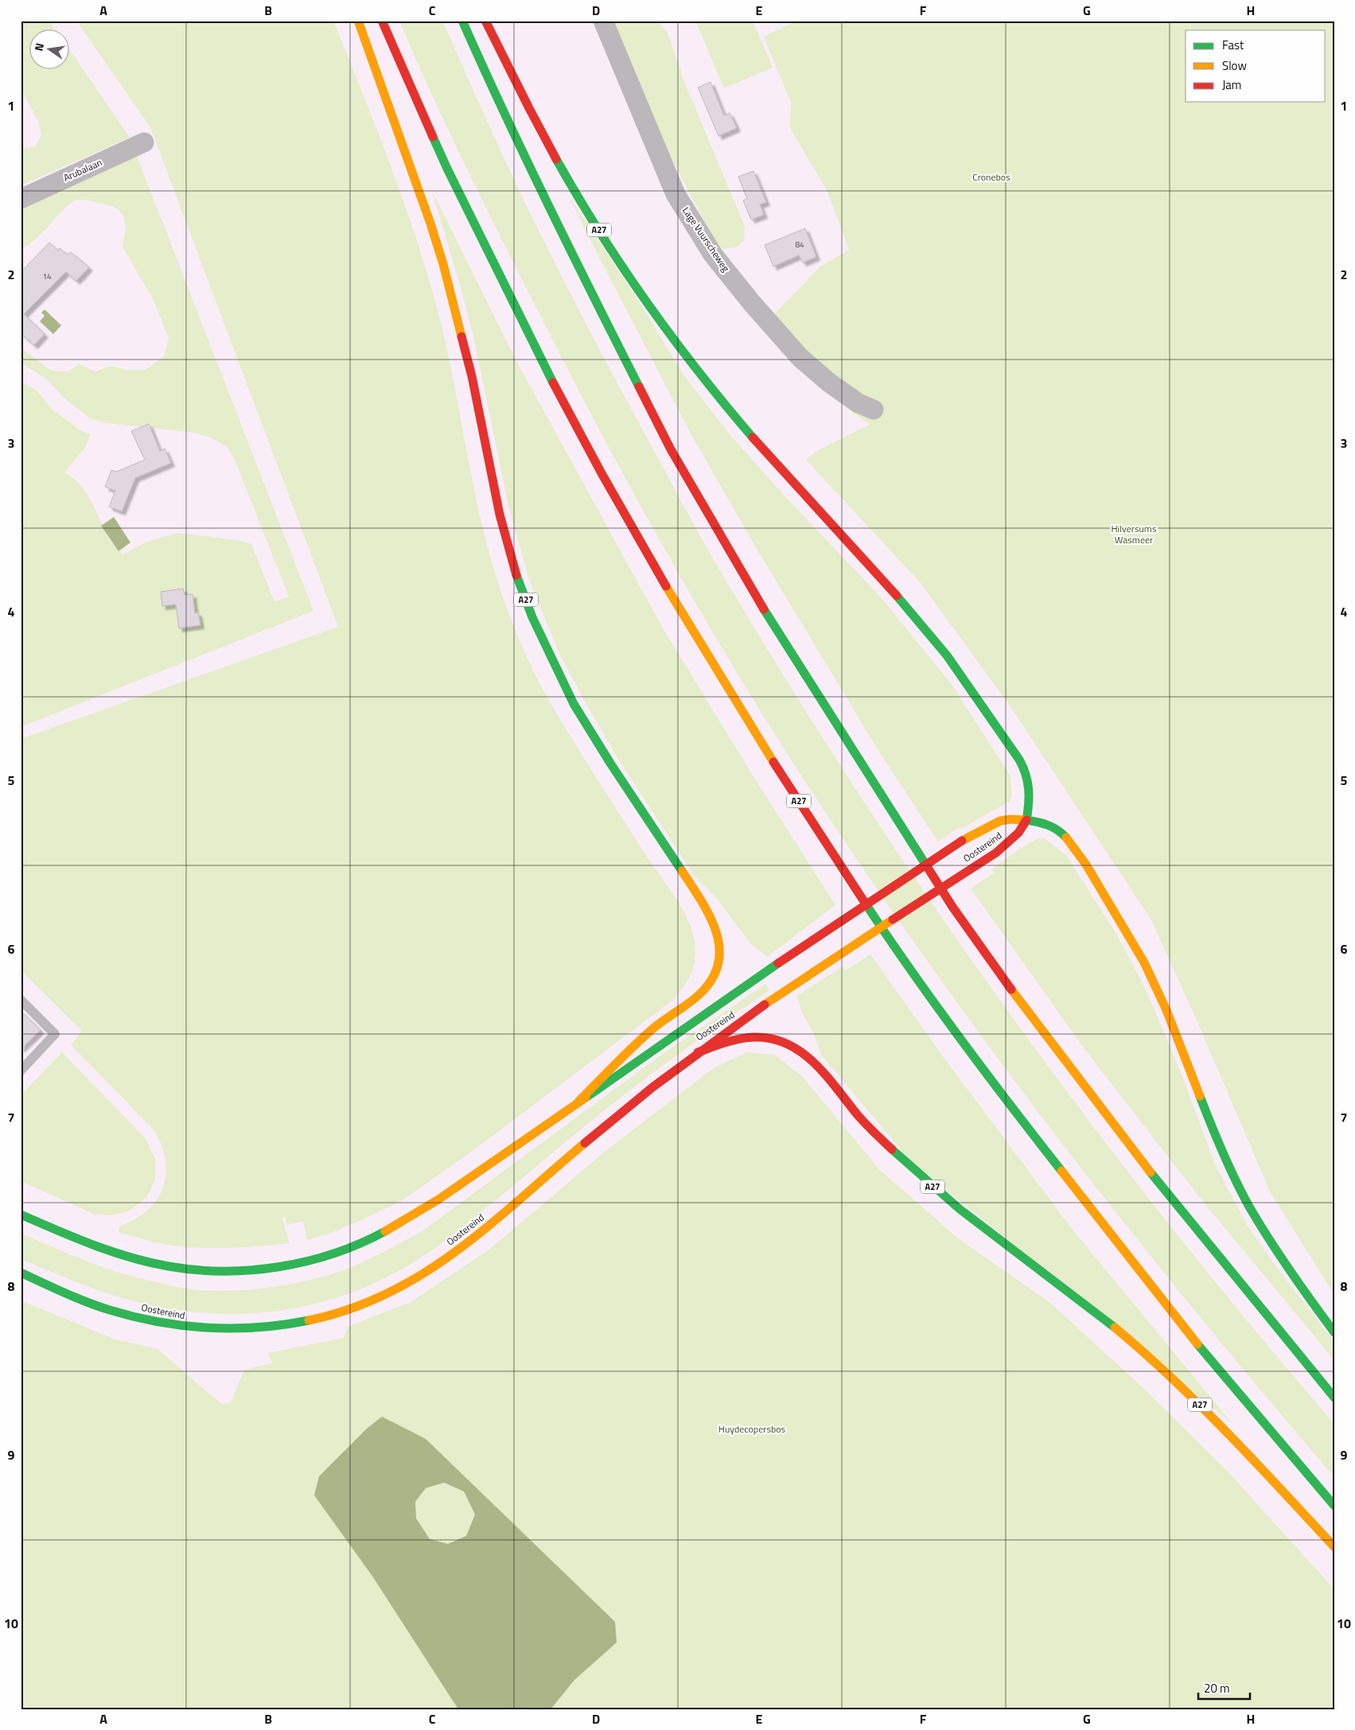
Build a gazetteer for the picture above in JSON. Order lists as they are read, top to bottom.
{
  "streets": {
    "main road": ["A27", "Oostereind"],
    "street": ["Arubalaan", "Lage Vuurscheweg"]
  },
  "crossings": [
    ["A27", "Oostereind"]
  ],
  "parks": ["Cronebos", "Hilversums Wasmeer", "Huydecopersbos"],
  "house_numbers": ["84", "14"],
  "legend": ["Fast", "Slow", "Jam"],
  "scale_bar": "20 m",
  "north": "left",
  "grid": {
    "columns": [
      "A",
      "B",
      "C",
      "D",
      "E",
      "F",
      "G",
      "H"
    ],
    "rows": [
      "1",
      "2",
      "3",
      "4",
      "5",
      "6",
      "7",
      "8",
      "9",
      "10"
    ]
  }
}
